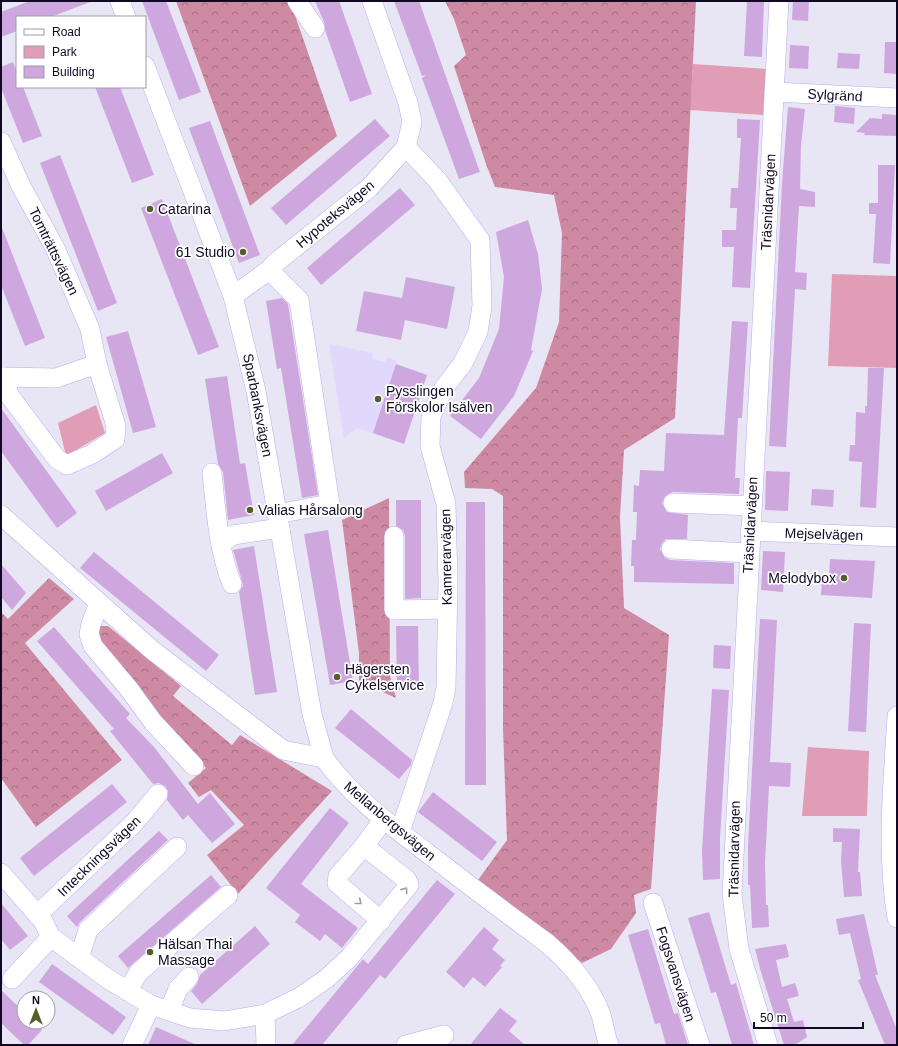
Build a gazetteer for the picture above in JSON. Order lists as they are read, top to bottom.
{
  "streets": {
    "street": [
      "Sylgränd",
      "Träsnidarvägen",
      "Hypoteksvägen",
      "Tomträttsvägen",
      "Sparbanksvägen",
      "Mejselvägen",
      "Kamrerarvägen",
      "Mellanbergsvägen",
      "Inteckningsvägen",
      "Fogsvansvägen"
    ]
  },
  "crossings": [
    ["Sylgränd", "Träsnidarvägen"],
    ["Träsnidarvägen", "Mejselvägen"],
    ["Hypoteksvägen", "Sparbanksvägen"],
    ["Hypoteksvägen", "Kamrerarvägen"],
    ["Sparbanksvägen", "Mellanbergsvägen"],
    ["Kamrerarvägen", "Mellanbergsvägen"]
  ],
  "places": [
    "Catarina",
    "61 Studio",
    "Pysslingen Förskolor Isälven",
    "Valias Hårsalong",
    "Melodybox",
    "Hägersten Cykelservice",
    "Hälsan Thai Massage"
  ],
  "legend": ["Road", "Park", "Building"],
  "scale_bar": "50 m",
  "north": "top"
}
